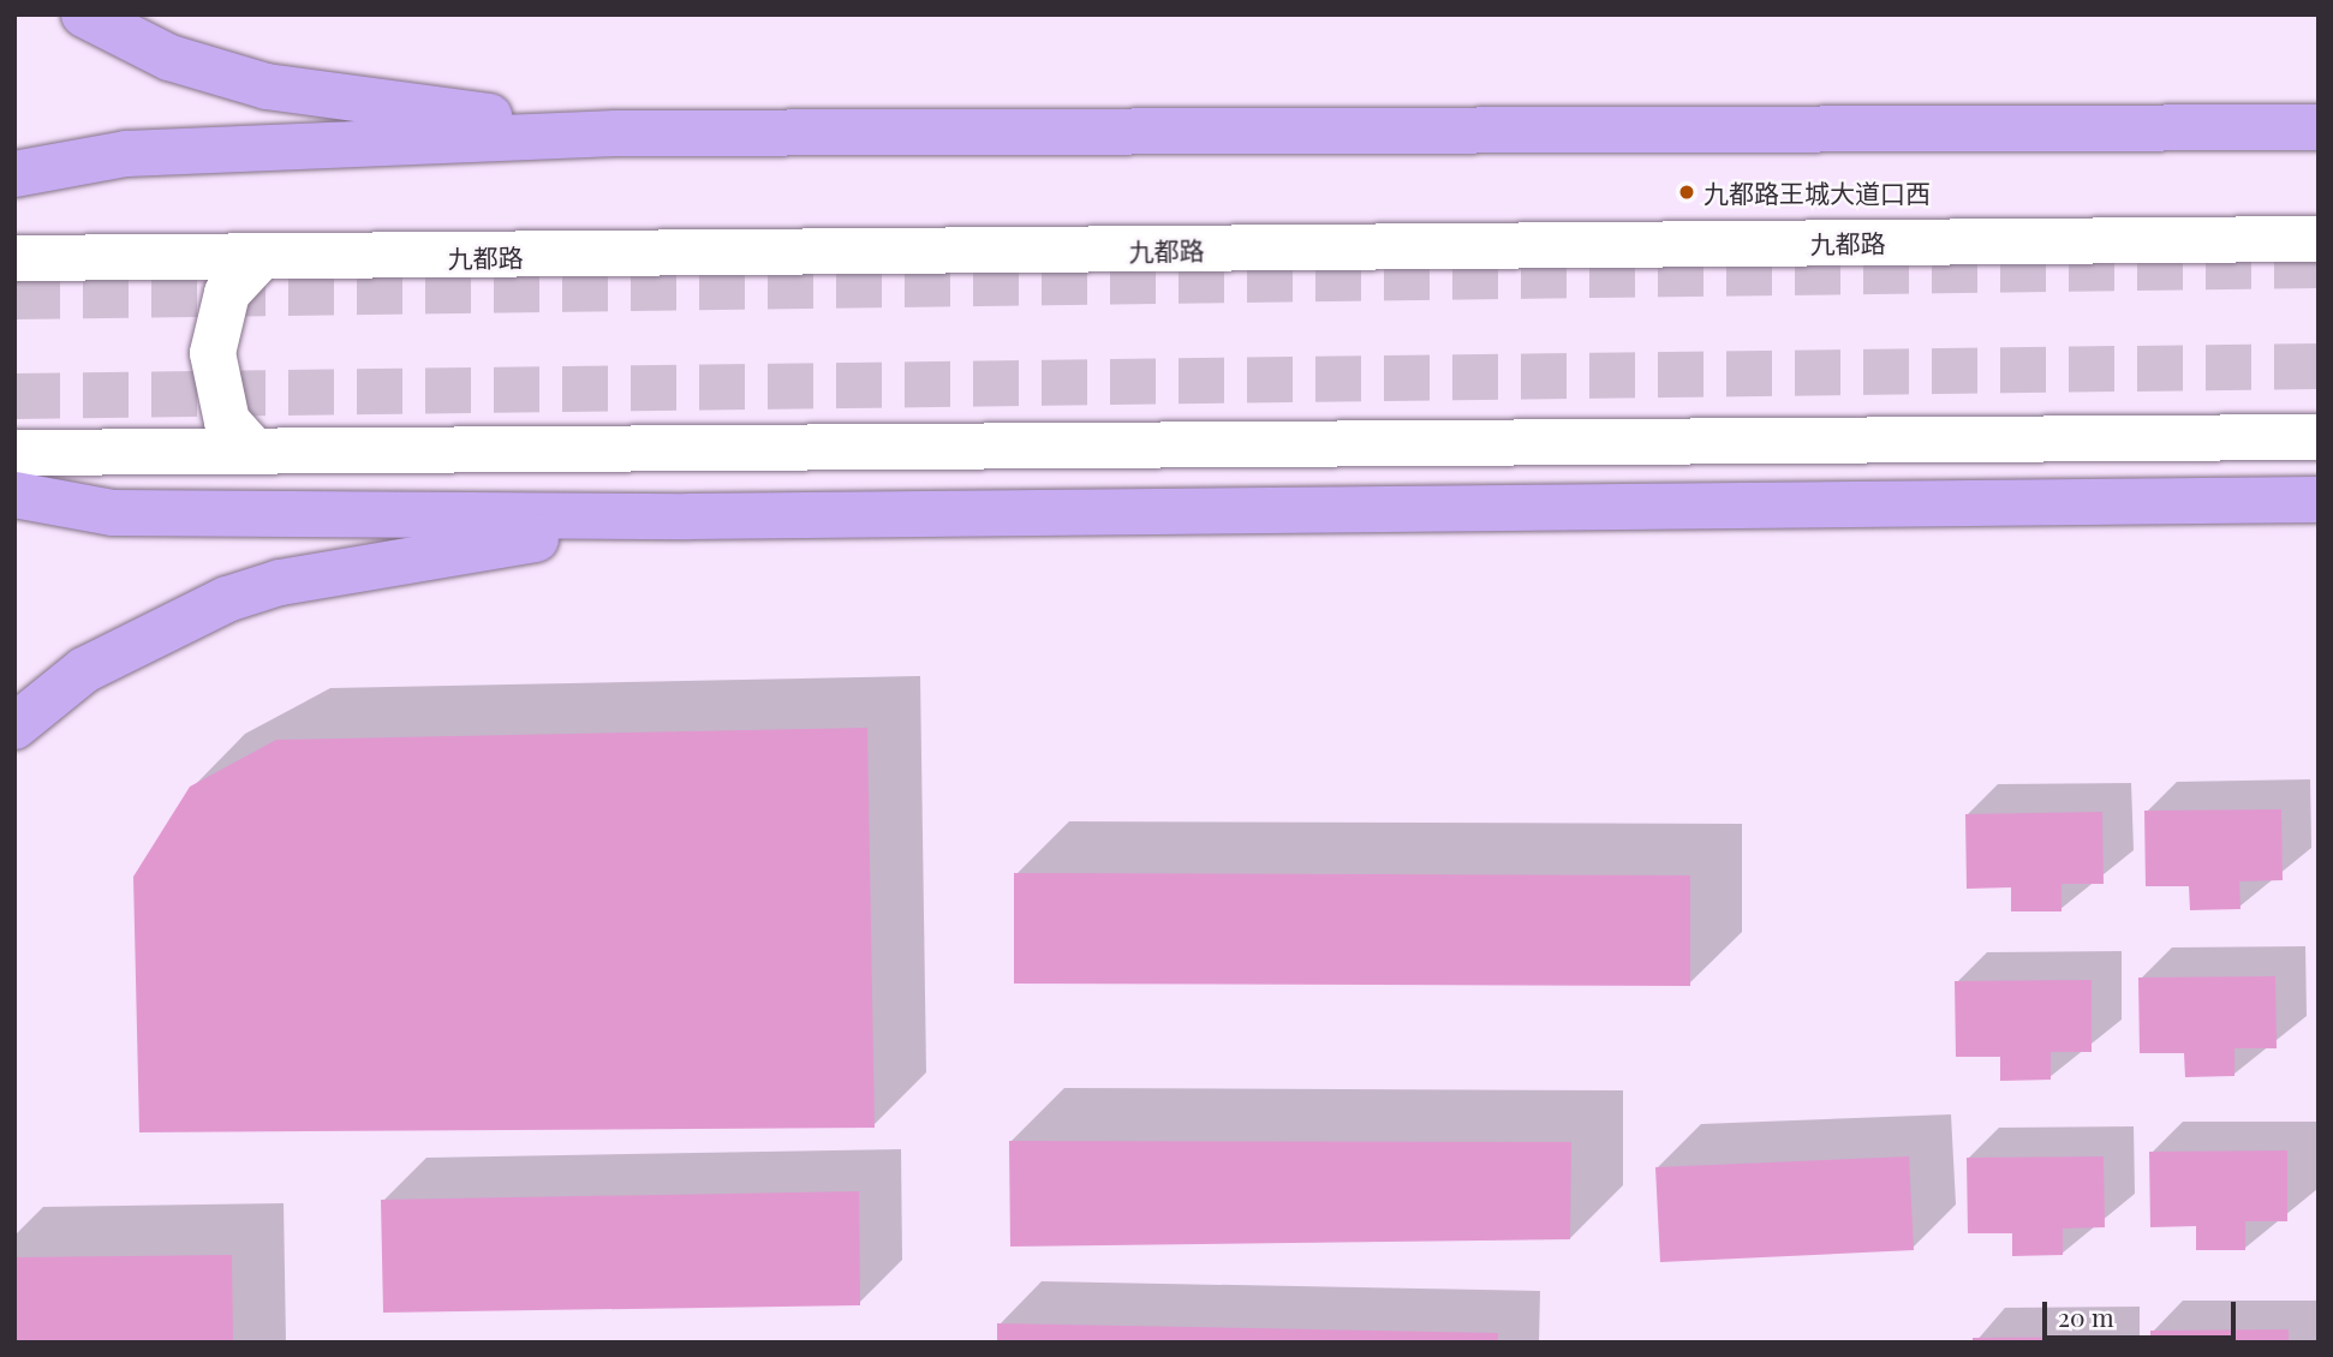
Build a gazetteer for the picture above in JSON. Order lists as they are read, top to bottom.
{
  "streets": {
    "main road": ["九都路"]
  },
  "places": ["九都路王城大道口西"],
  "scale_bar": "20 m"
}
